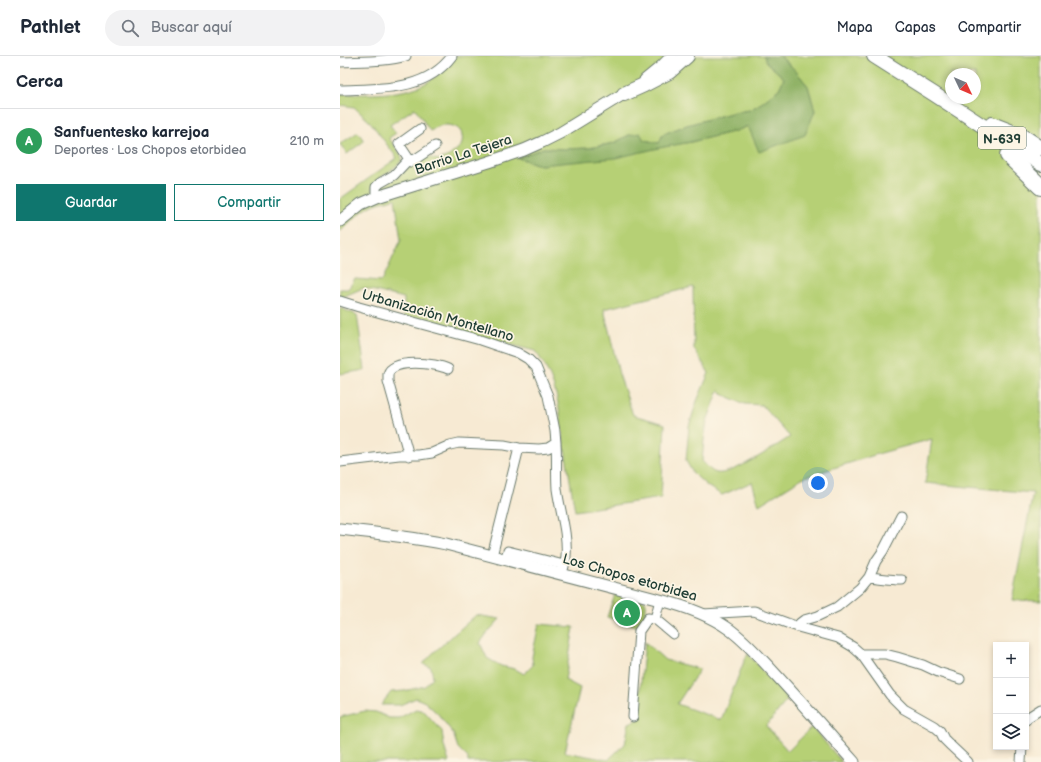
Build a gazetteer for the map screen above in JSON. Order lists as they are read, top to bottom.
{
  "streets": {
    "highway": ["N-639"],
    "street": ["Barrio La Tejera", "Urbanización Montellano", "Los Chopos etorbidea"]
  },
  "crossings": [
    ["Urbanización Montellano", "Los Chopos etorbidea"]
  ],
  "north": "bottom right",
  "page": {
    "header": "Pathlet",
    "search": "Buscar aquí",
    "nav": ["Mapa", "Capas", "Compartir"],
    "heading": "Cerca",
    "list": [
      {
        "mark": "A",
        "name": "Sanfuentesko karrejoa",
        "note": "Deportes · Los Chopos etorbidea",
        "value": "210 m"
      }
    ],
    "buttons": ["Guardar", "Compartir"],
    "pins": "A",
    "map_buttons": ["+", "−"]
  }
}
